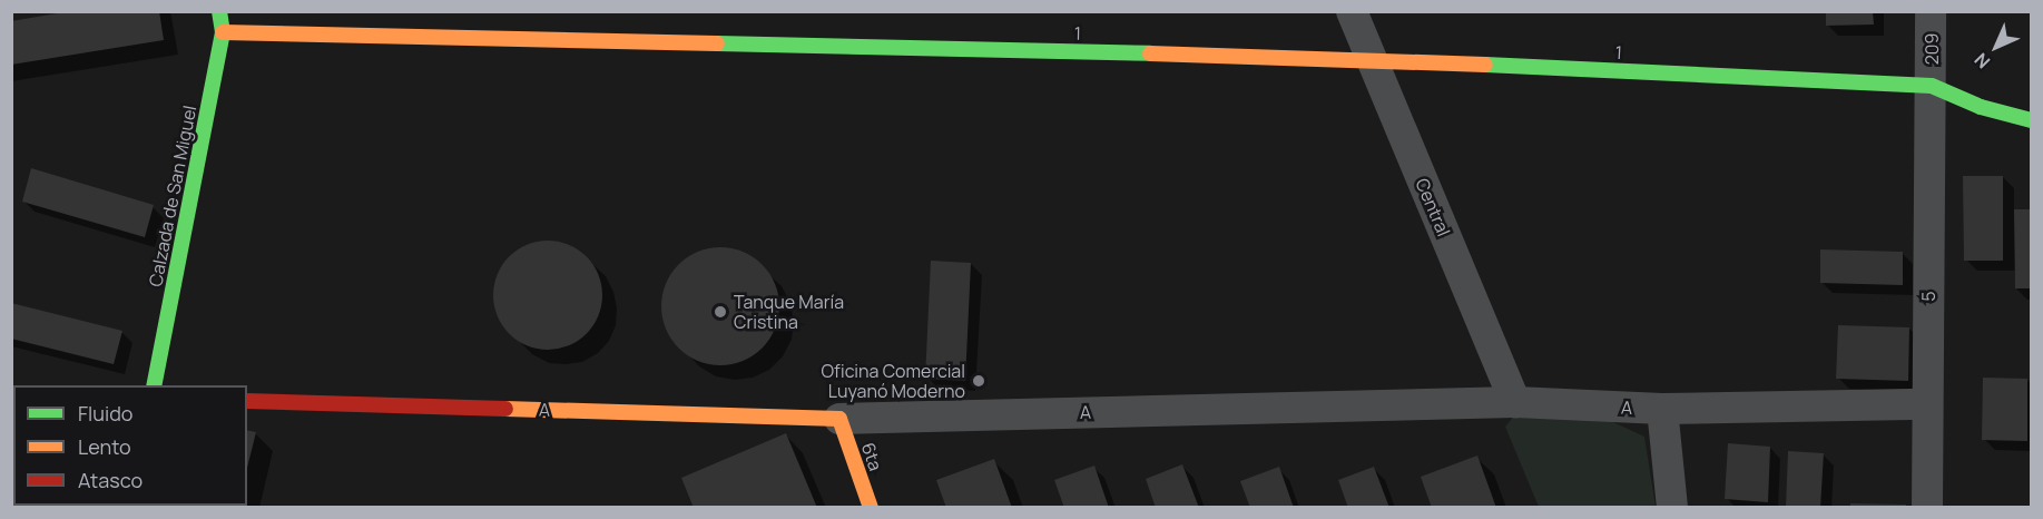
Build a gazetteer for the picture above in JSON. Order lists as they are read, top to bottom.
{
  "streets": {
    "street": [
      "1",
      "209",
      "Calzada de San Miguel",
      "Central",
      "5",
      "A",
      "6ta"
    ]
  },
  "crossings": [
    ["1", "209"],
    ["1", "Calzada de San Miguel"],
    ["1", "Central"],
    ["1", "5"],
    ["209", "5"],
    ["Central", "A"],
    ["5", "A"],
    ["A", "6ta"]
  ],
  "places": ["Tanque María Cristina", "Oficina Comercial Luyanó Moderno"],
  "legend": ["Fluido", "Lento", "Atasco"],
  "north": "bottom left"
}
